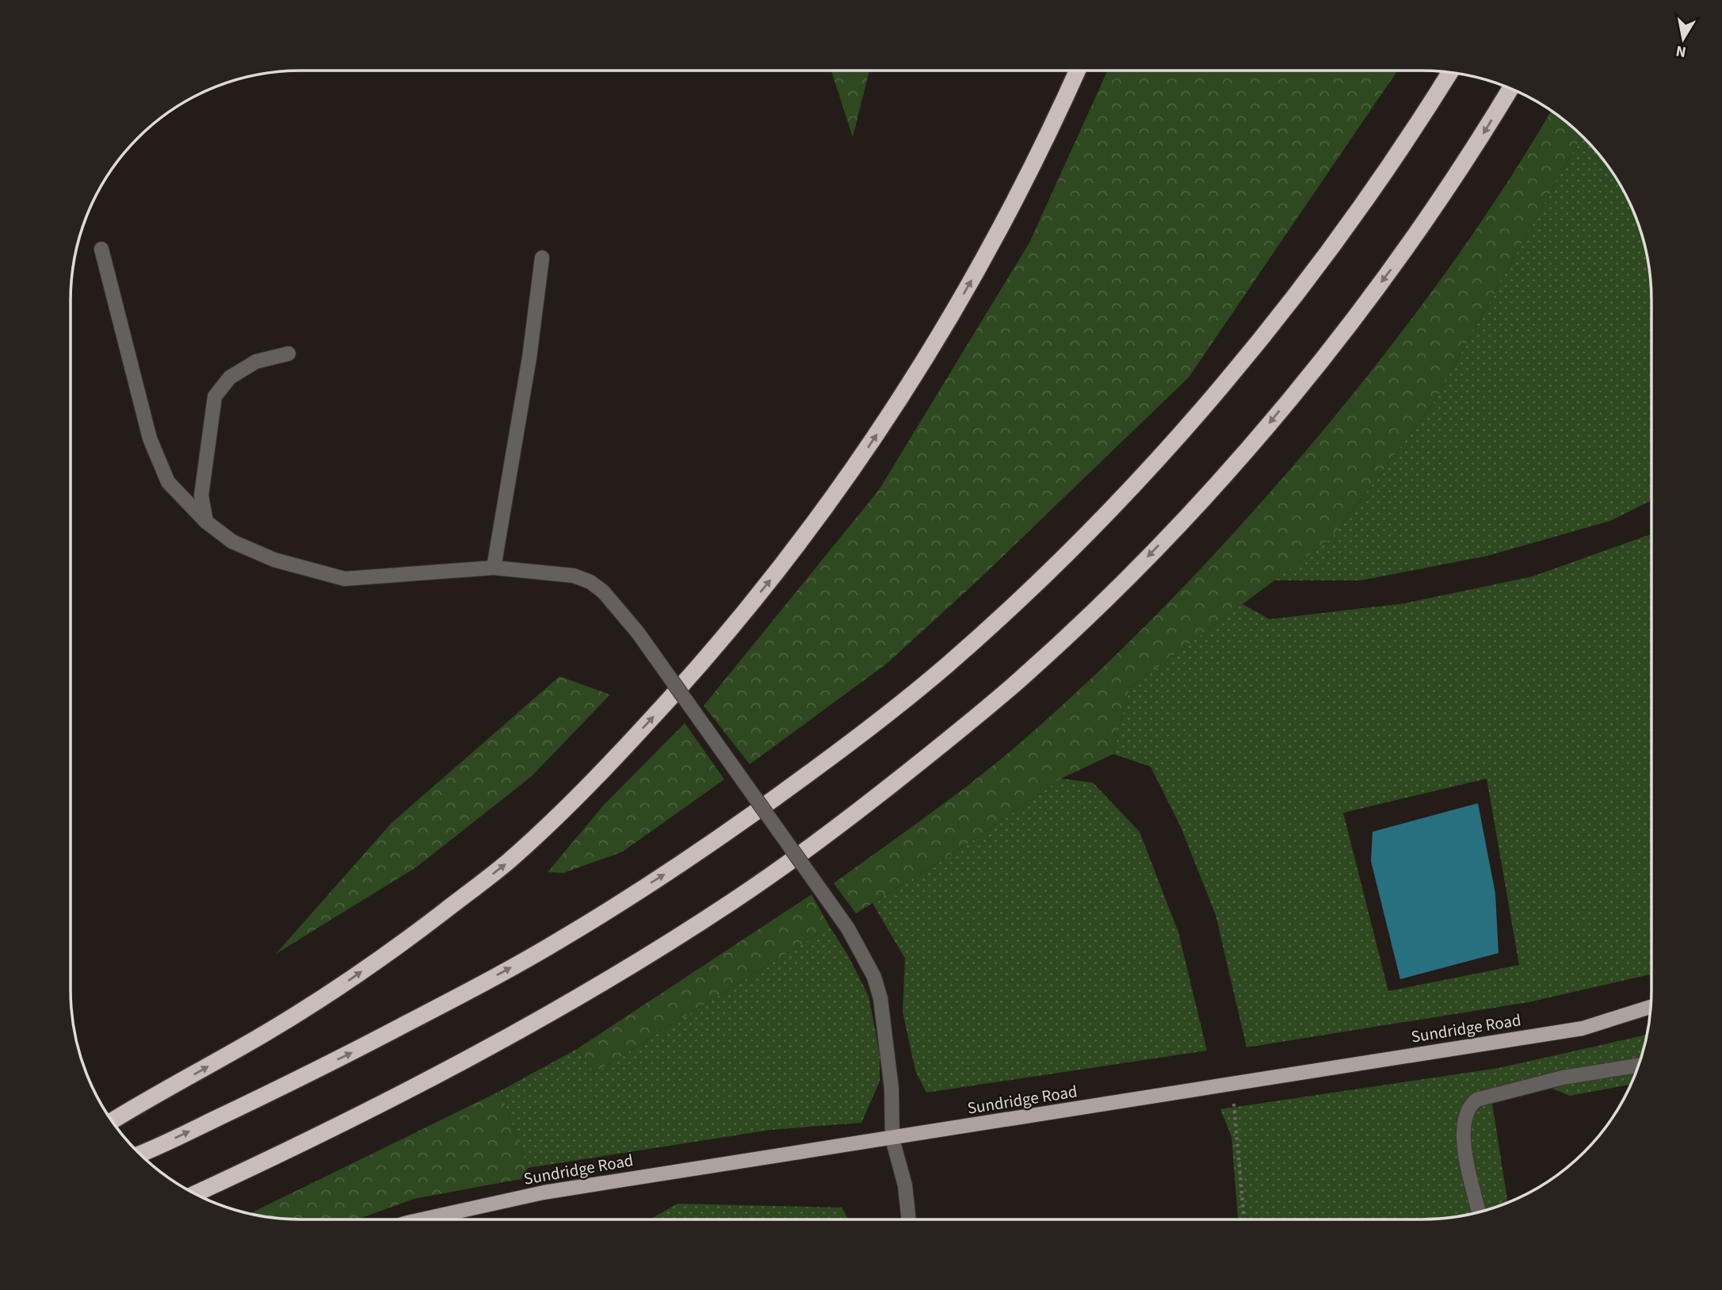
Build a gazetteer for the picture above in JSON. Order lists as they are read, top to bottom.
{
  "streets": {
    "main road": ["Sundridge Road"]
  },
  "north": "bottom"
}
